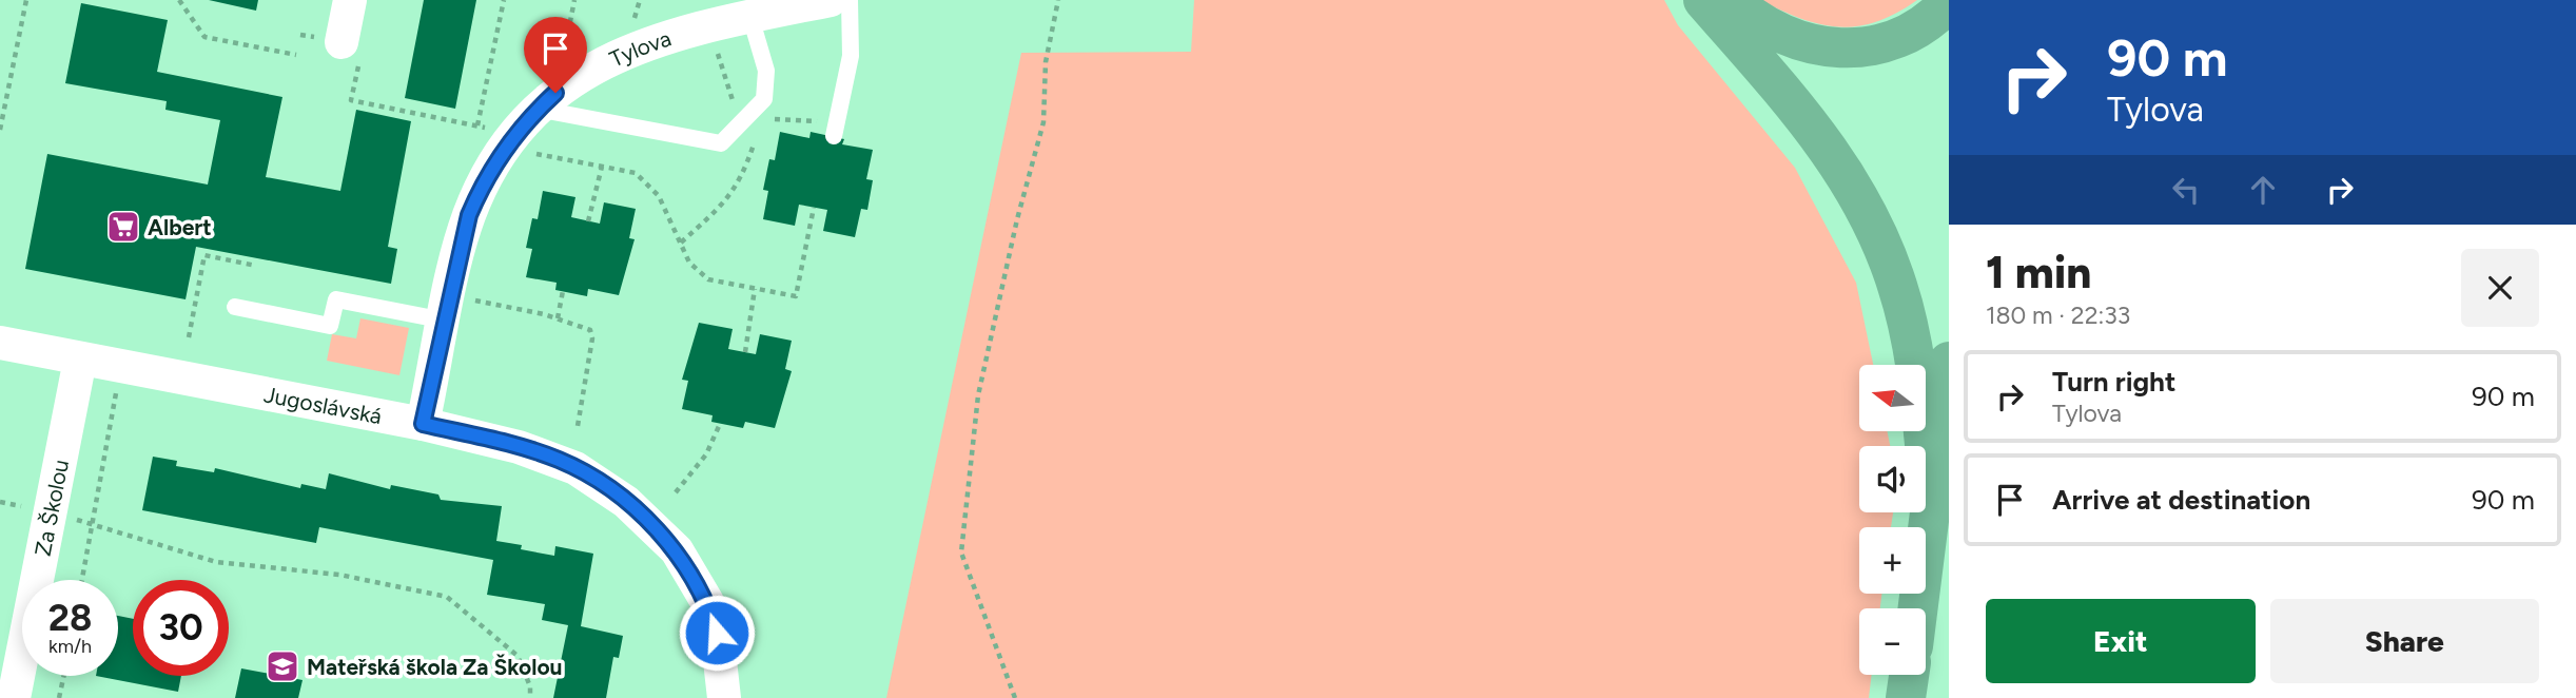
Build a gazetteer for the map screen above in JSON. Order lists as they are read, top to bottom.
{
  "streets": {
    "street": ["Tylova", "Jugoslávská", "Za Školou"]
  },
  "crossings": [
    ["Tylova", "Jugoslávská"],
    ["Jugoslávská", "Za Školou"]
  ],
  "places": {
    "supermarket": ["Albert"],
    "school or university": ["Mateřská škola Za Školou"]
  },
  "north": "left",
  "page": {
    "turn": ["90 m", "Tylova"],
    "heading": ["1 min", "180 m · 22:33"],
    "list": [
      {
        "name": "Turn right",
        "note": "Tylova",
        "value": "90 m"
      },
      {
        "name": "Arrive at destination",
        "value": "90 m"
      }
    ],
    "map_buttons": ["+", "−"],
    "speed": "28 km/h",
    "limit": "30",
    "buttons": ["Exit", "Share"]
  }
}
